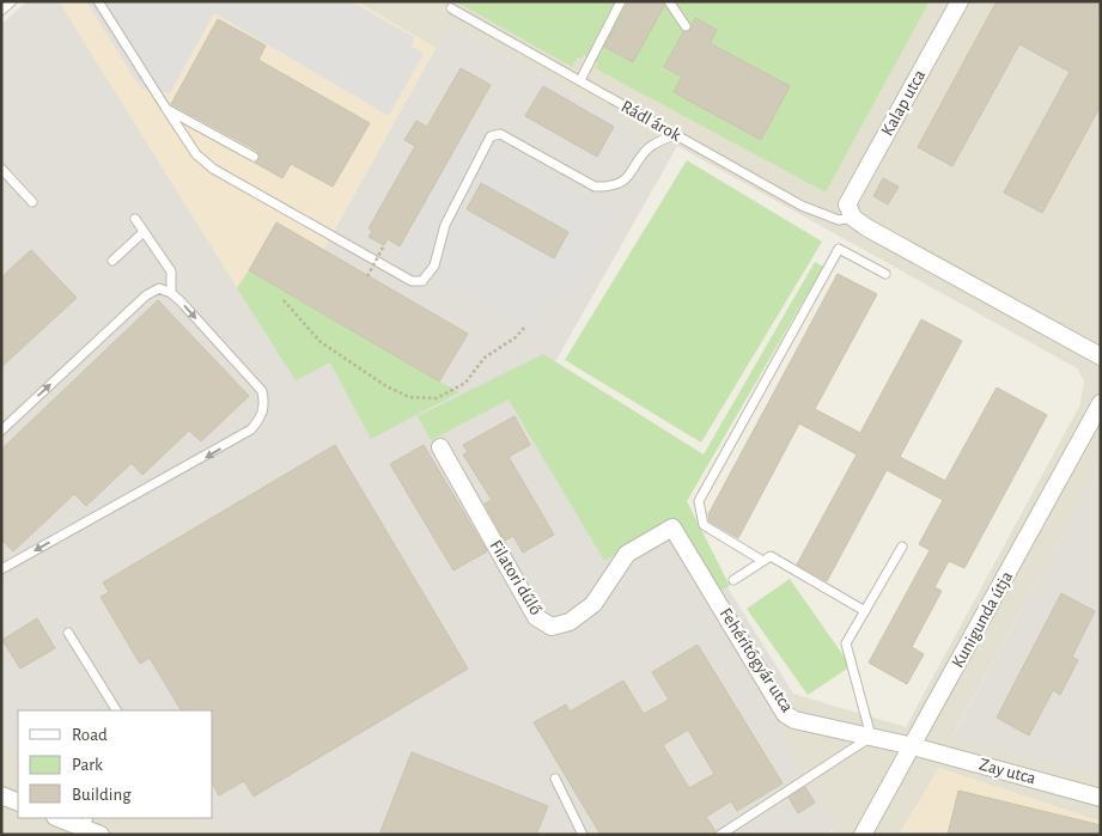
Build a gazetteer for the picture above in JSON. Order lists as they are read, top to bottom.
{
  "streets": {
    "street": [
      "Kalap utca",
      "Rádl árok",
      "Filatori dűlő",
      "Kunigunda útja",
      "Fehérítőgyár utca",
      "Zay utca"
    ]
  },
  "crossings": [
    ["Kalap utca", "Rádl árok"],
    ["Filatori dűlő", "Fehérítőgyár utca"],
    ["Kunigunda útja", "Fehérítőgyár utca"],
    ["Kunigunda útja", "Zay utca"],
    ["Fehérítőgyár utca", "Zay utca"]
  ],
  "legend": ["Road", "Park", "Building"]
}
